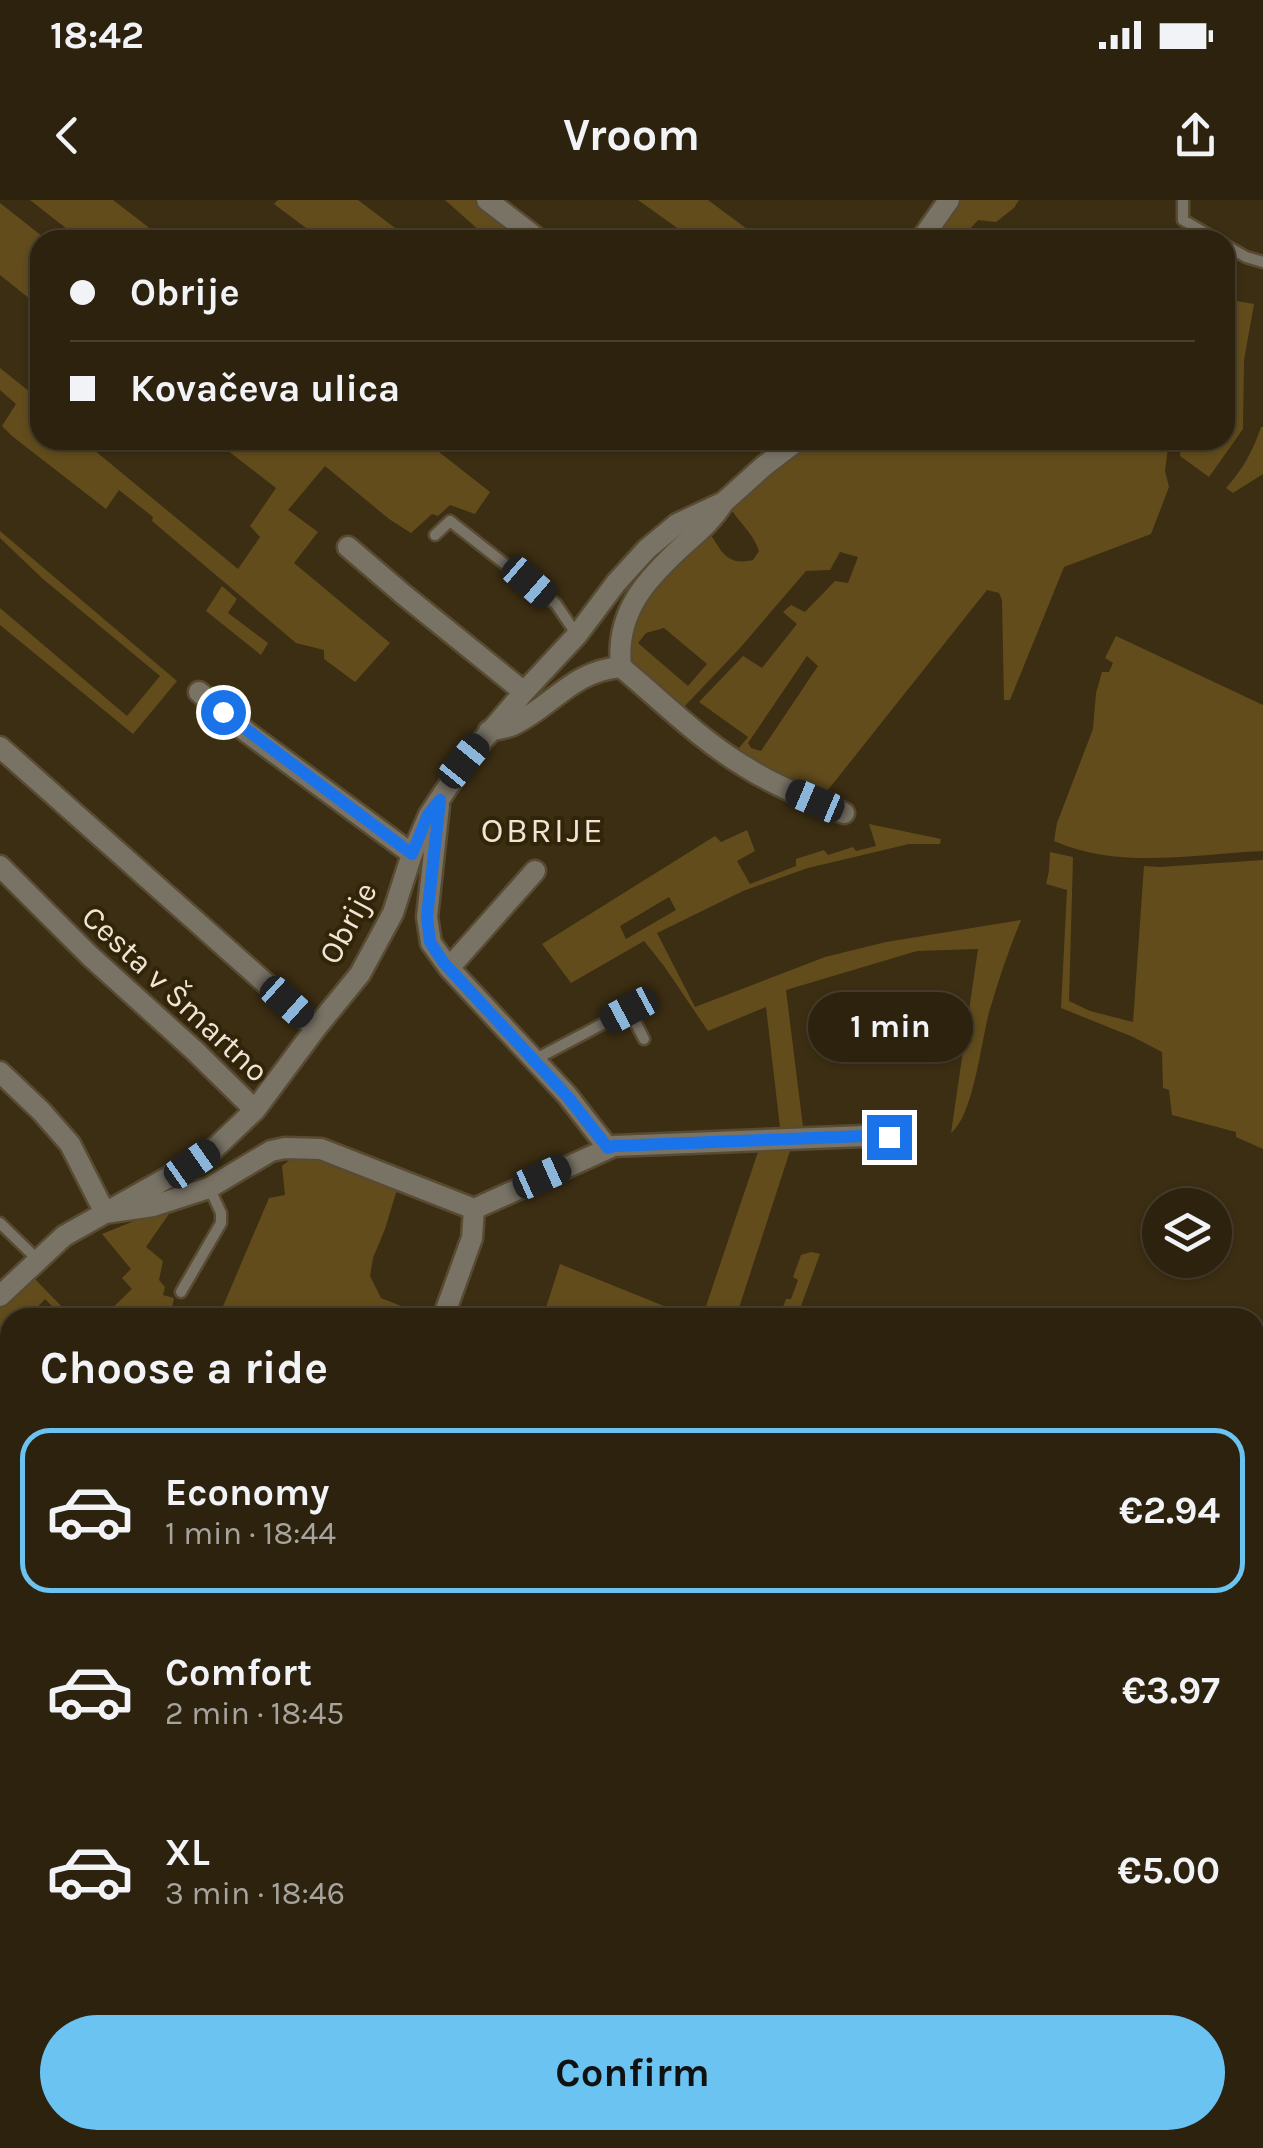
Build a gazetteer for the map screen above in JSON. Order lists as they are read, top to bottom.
{
  "streets": {
    "street": ["Obrije", "Cesta v Šmartno"]
  },
  "crossings": [
    ["Obrije", "Cesta v Šmartno"]
  ],
  "districts": ["OBRIJE"],
  "page": {
    "status": "18:42",
    "header": "Vroom",
    "banner": ["Obrije", "Kovačeva ulica"],
    "bubble": "1 min",
    "heading": "Choose a ride",
    "list": [
      {
        "name": "Economy",
        "note": "1 min · 18:44",
        "value": "€2.94"
      },
      {
        "name": "Comfort",
        "note": "2 min · 18:45",
        "value": "€3.97"
      },
      {
        "name": "XL",
        "note": "3 min · 18:46",
        "value": "€5.00"
      }
    ],
    "buttons": "Confirm"
  }
}
